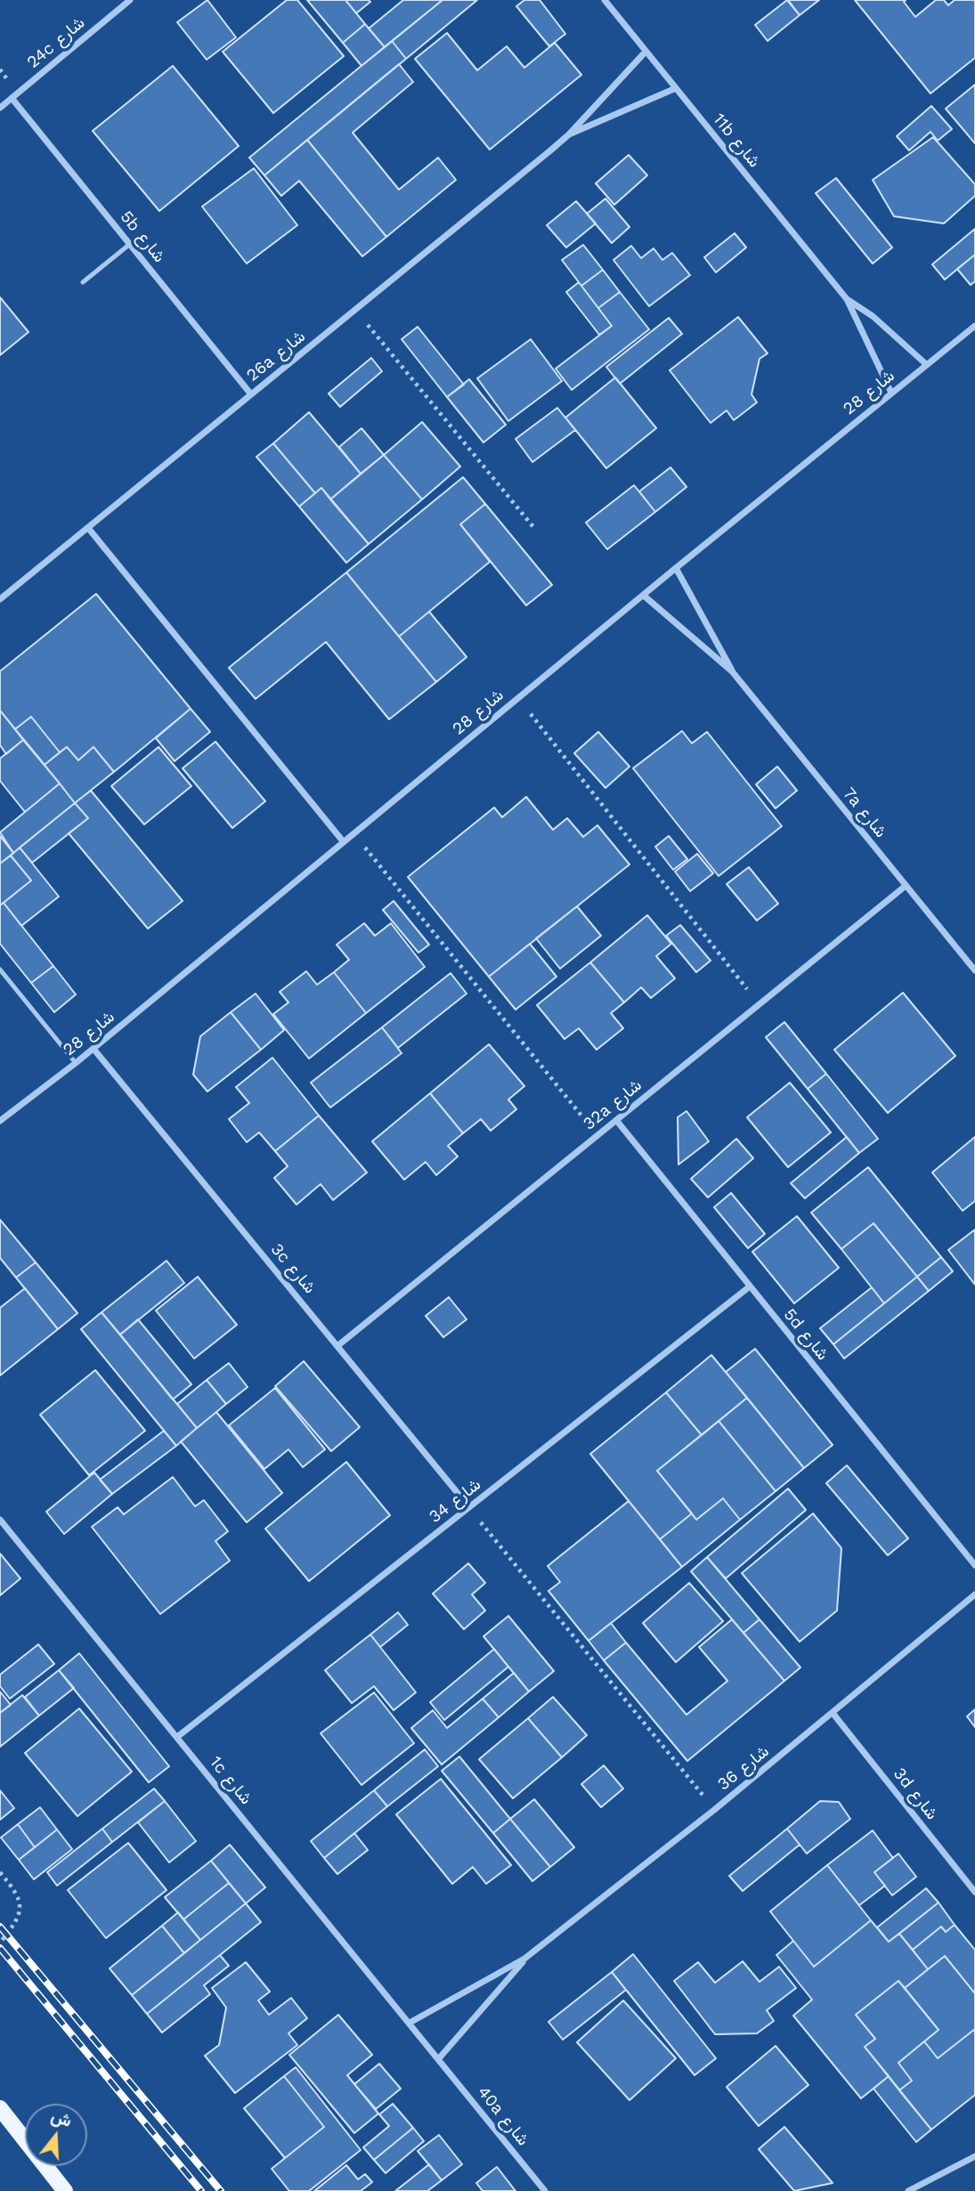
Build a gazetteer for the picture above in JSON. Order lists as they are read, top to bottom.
{
  "streets": {
    "street": [
      "24c شارع",
      "11b شارع",
      "5b شارع",
      "26a شارع",
      "شارع 28",
      "7a شارع",
      "32a شارع",
      "3c شارع",
      "5d شارع",
      "شارع 34",
      "شارع 36",
      "1c شارع",
      "3d شارع",
      "40a شارع"
    ]
  },
  "crossings": [
    ["24c شارع", "5b شارع"],
    ["11b شارع", "26a شارع"],
    ["11b شارع", "شارع 28"],
    ["5b شارع", "26a شارع"],
    ["شارع 28", "7a شارع"],
    ["شارع 28", "3c شارع"],
    ["7a شارع", "32a شارع"],
    ["32a شارع", "3c شارع"],
    ["32a شارع", "5d شارع"],
    ["3c شارع", "شارع 34"],
    ["5d شارع", "شارع 34"],
    ["شارع 34", "1c شارع"],
    ["شارع 36", "1c شارع"],
    ["شارع 36", "3d شارع"],
    ["شارع 36", "40a شارع"],
    ["1c شارع", "40a شارع"]
  ],
  "north": "top"
}
